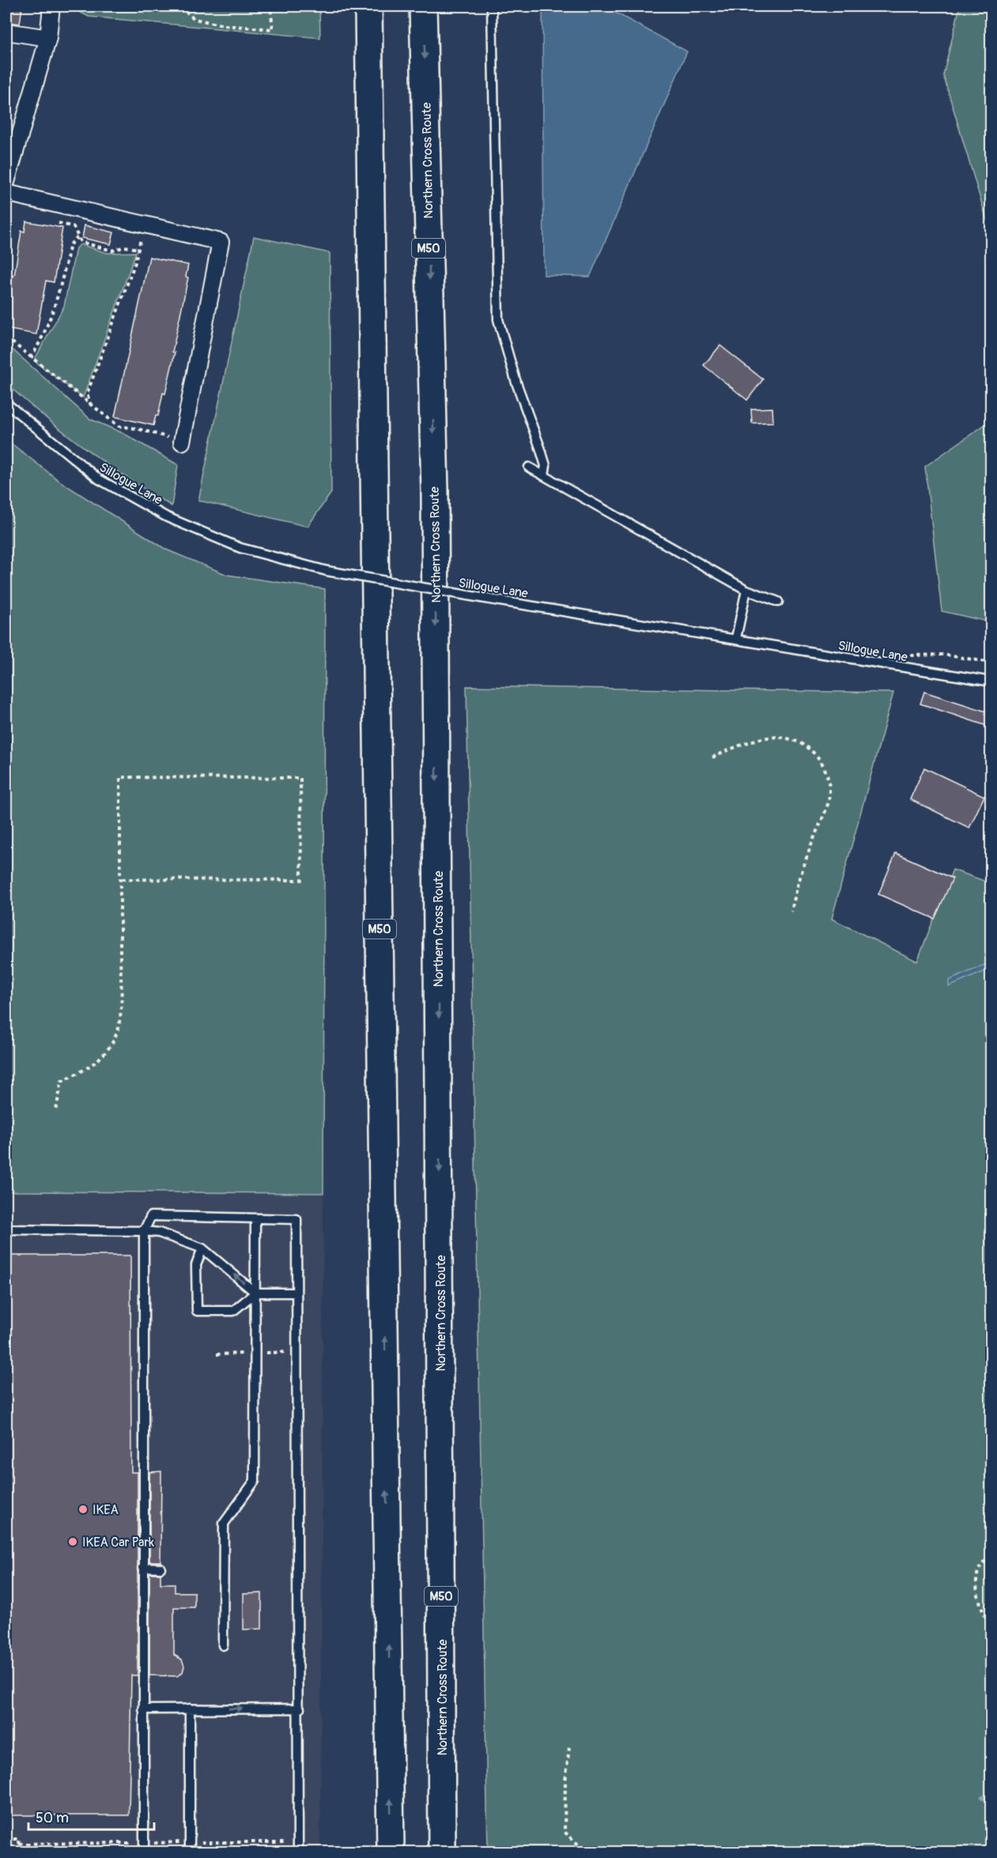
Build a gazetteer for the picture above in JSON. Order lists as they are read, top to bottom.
{
  "streets": {
    "highway": ["Northern Cross Route", "M50"],
    "lane": ["Sillogue Lane"]
  },
  "places": ["IKEA", "IKEA Car Park"],
  "scale_bar": "50 m"
}
